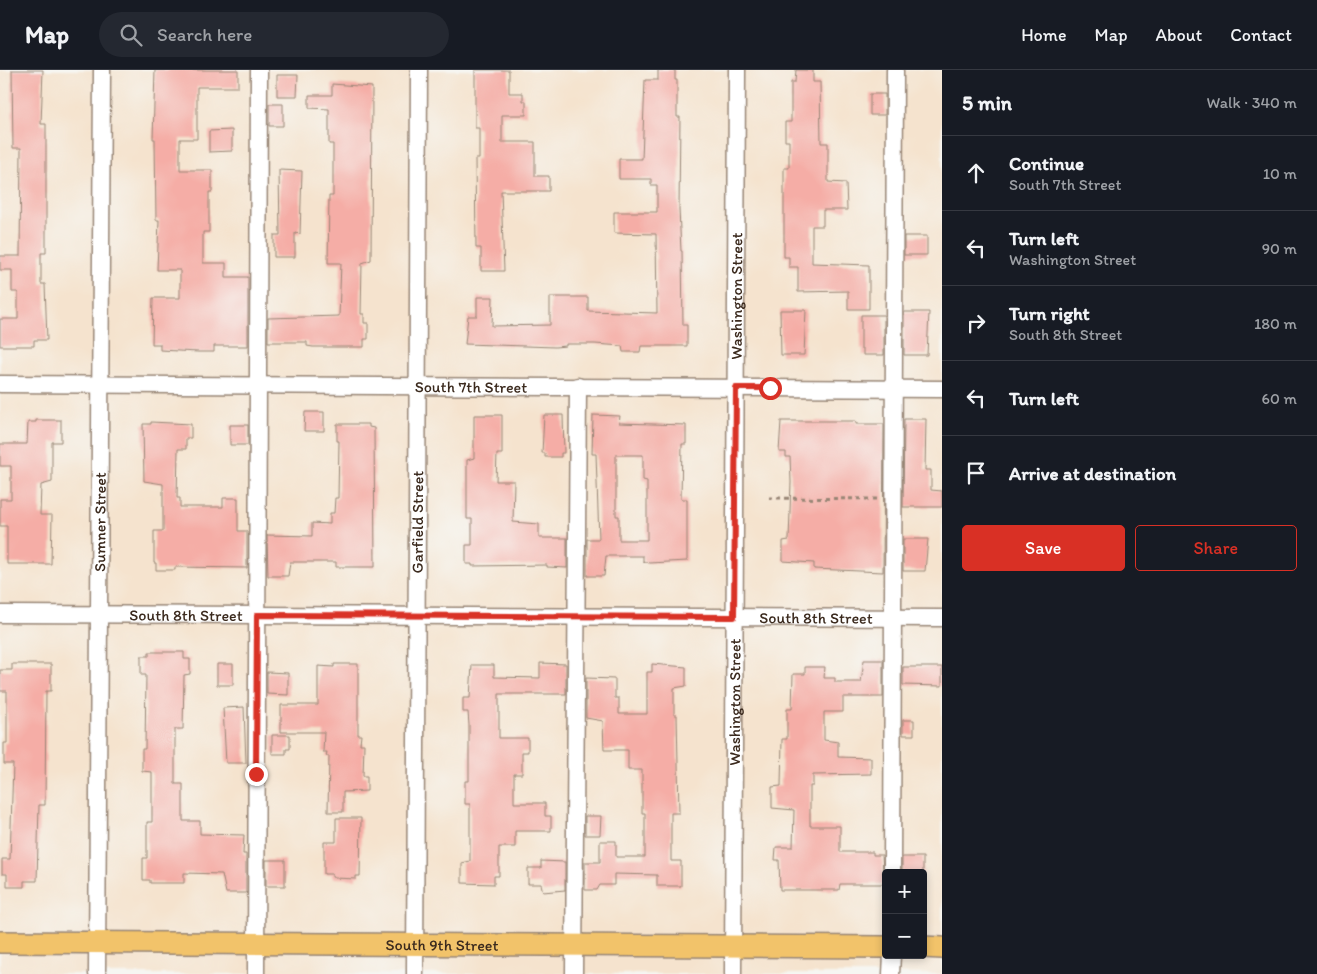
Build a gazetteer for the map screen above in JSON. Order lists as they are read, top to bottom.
{
  "streets": {
    "main road": ["South 9th Street"],
    "street": [
      "Washington Street",
      "South 7th Street",
      "Sumner Street",
      "Garfield Street",
      "South 8th Street"
    ]
  },
  "crossings": [
    ["Washington Street", "South 7th Street"],
    ["Washington Street", "South 8th Street"],
    ["Washington Street", "South 9th Street"],
    ["South 7th Street", "Sumner Street"],
    ["South 7th Street", "Garfield Street"],
    ["Sumner Street", "South 8th Street"],
    ["Sumner Street", "South 9th Street"],
    ["Garfield Street", "South 8th Street"],
    ["Garfield Street", "South 9th Street"]
  ],
  "page": {
    "header": "Map",
    "search": "Search here",
    "nav": [
      "Home",
      "Map",
      "About",
      "Contact"
    ],
    "heading": ["5 min", "Walk · 340 m"],
    "list": [
      ["Continue", "South 7th Street", "10 m"],
      ["Turn left", "Washington Street", "90 m"],
      ["Turn right", "South 8th Street", "180 m"],
      ["Turn left", "60 m"],
      "Arrive at destination"
    ],
    "buttons": ["Save", "Share"],
    "map_buttons": ["+", "−"]
  }
}
